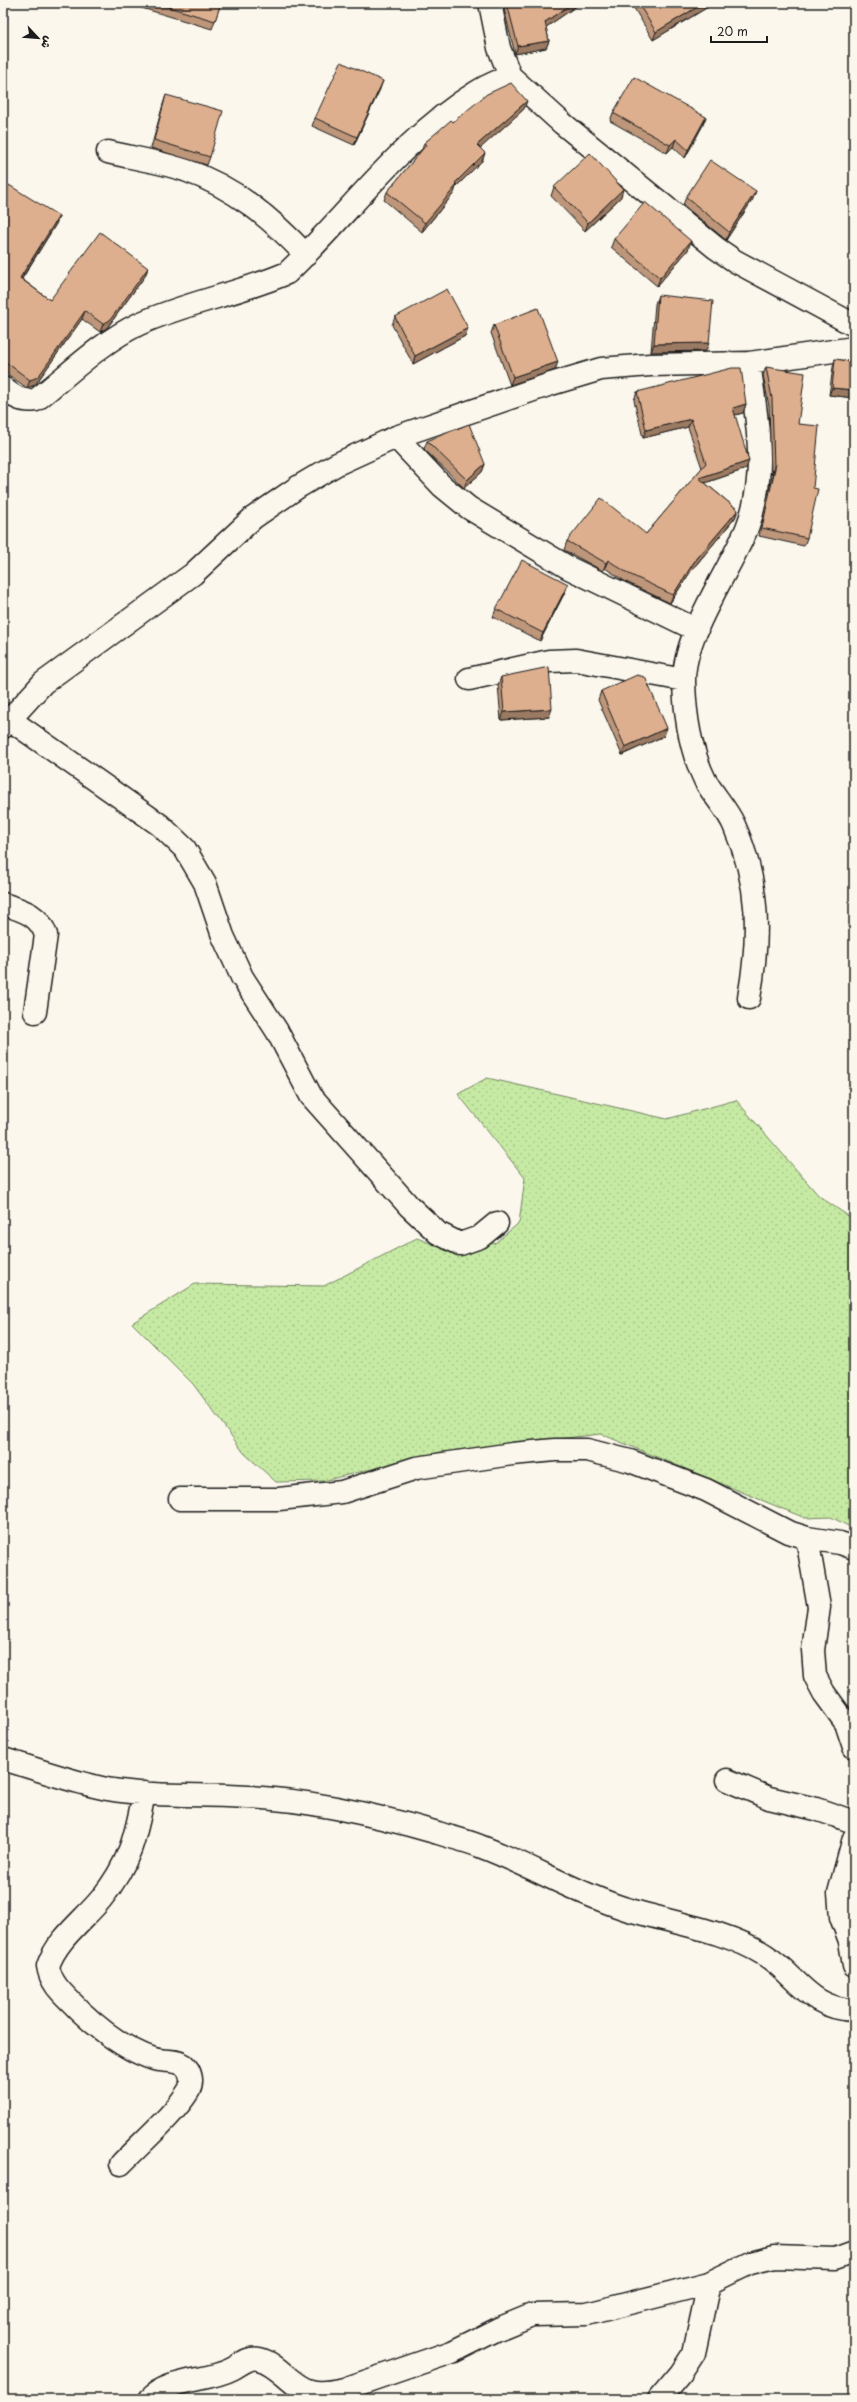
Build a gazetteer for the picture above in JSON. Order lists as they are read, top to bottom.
{
  "scale_bar": "20 m",
  "north": "bottom right"
}
